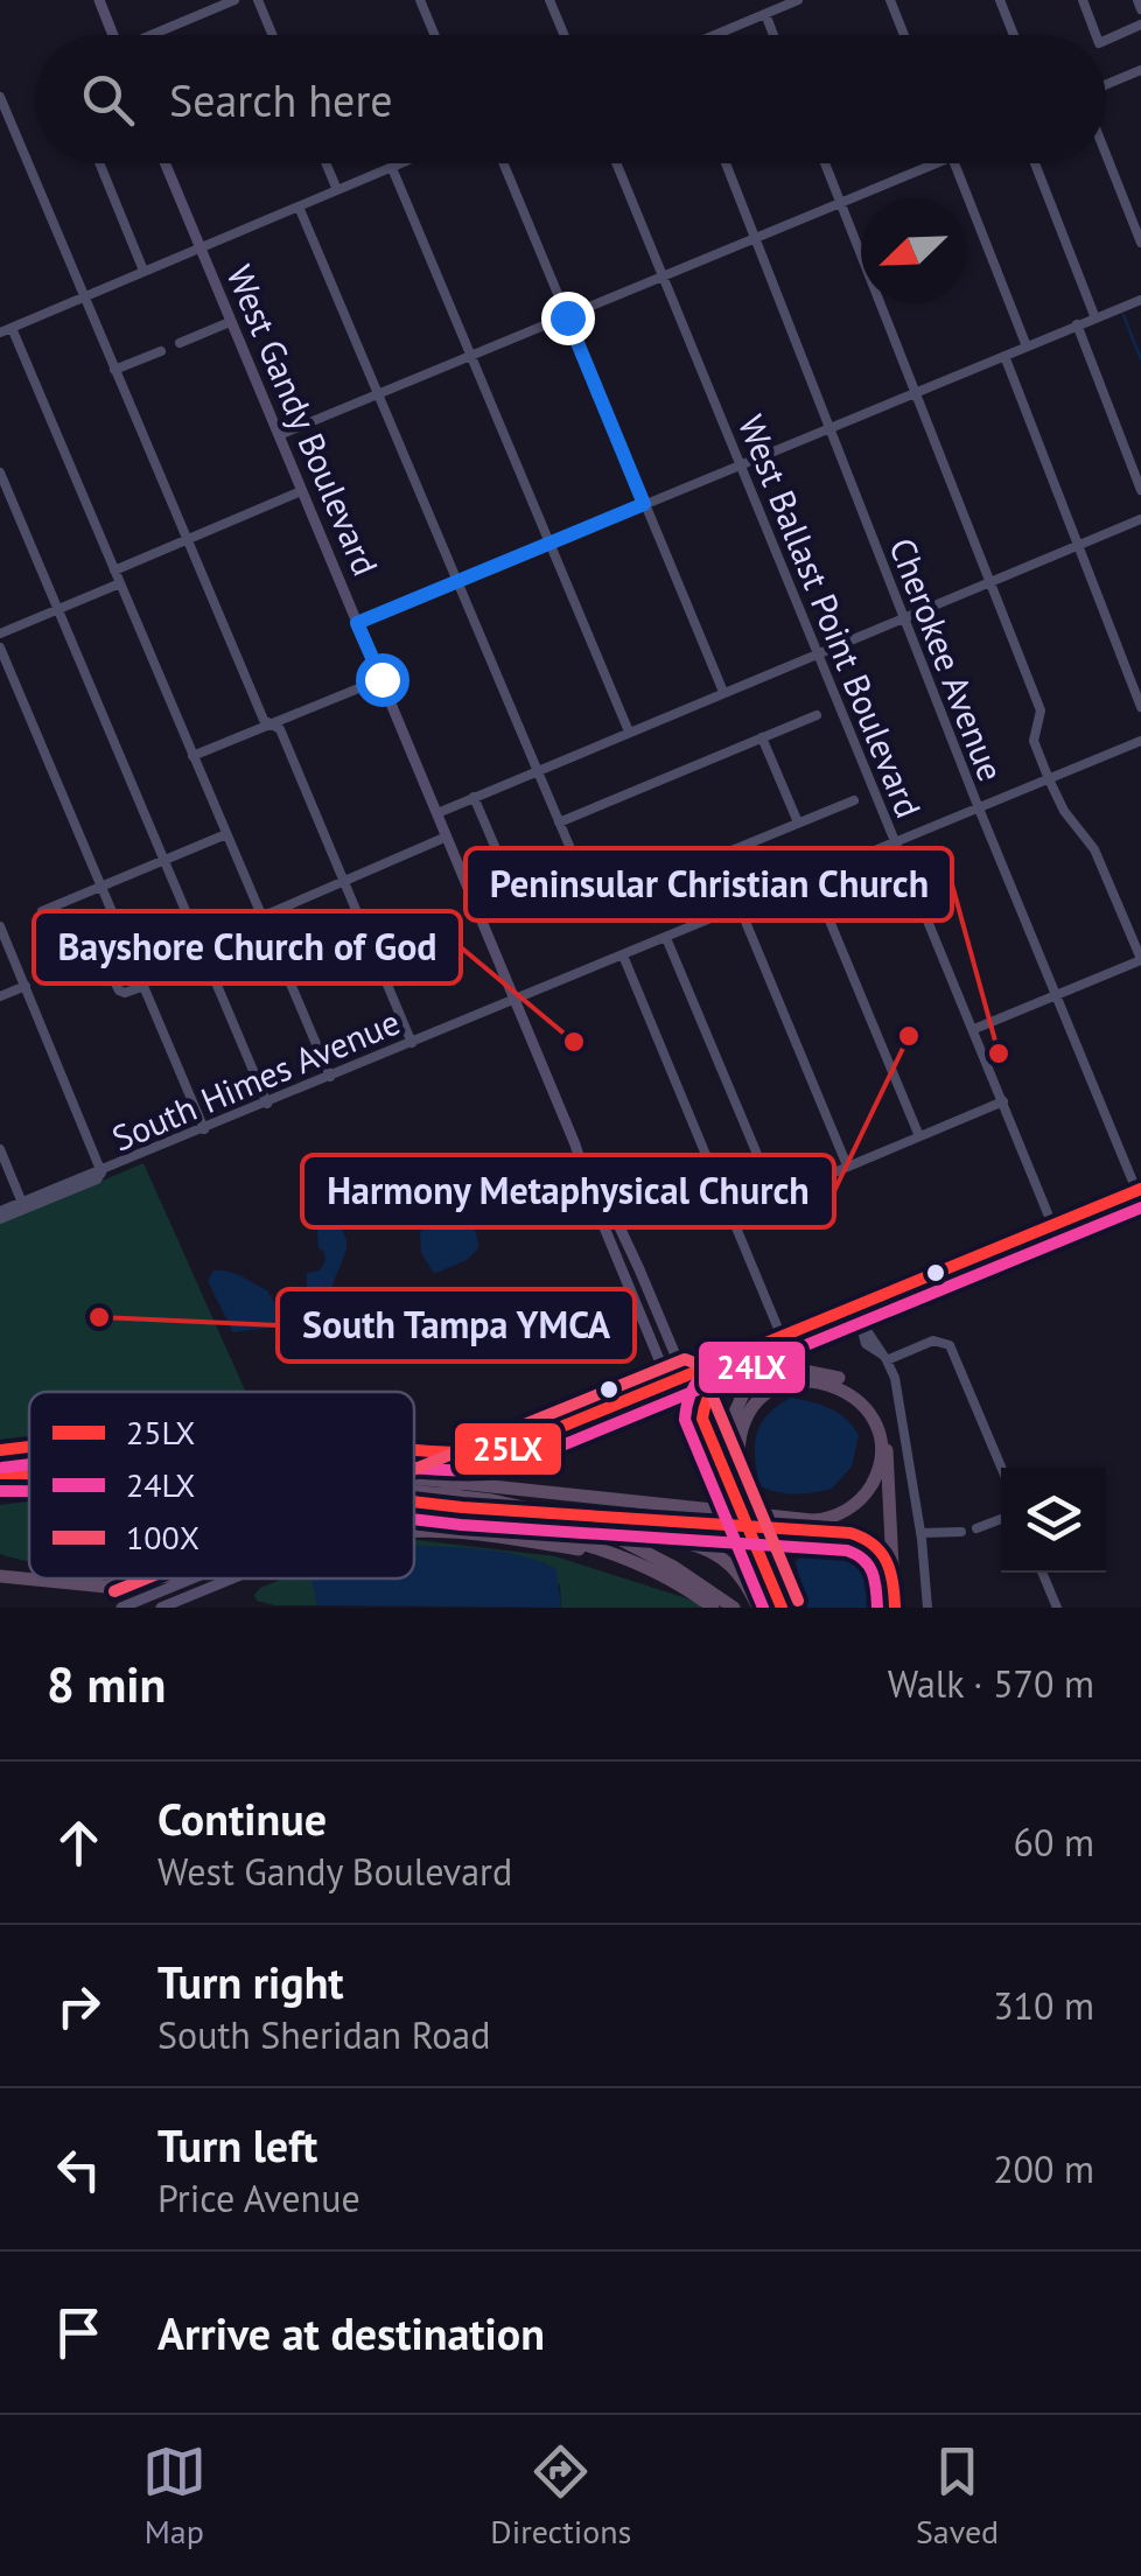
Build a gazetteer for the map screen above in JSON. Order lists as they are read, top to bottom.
{
  "streets": {
    "main road": ["West Gandy Boulevard"],
    "street": ["West Ballast Point Boulevard", "Cherokee Avenue", "South Himes Avenue"]
  },
  "crossings": [
    ["West Gandy Boulevard", "South Himes Avenue"],
    ["West Ballast Point Boulevard", "South Himes Avenue"],
    ["Cherokee Avenue", "South Himes Avenue"]
  ],
  "places": [
    "Harmony Metaphysical Church",
    "Bayshore Church of God",
    "Peninsular Christian Church",
    "South Tampa YMCA"
  ],
  "lines": ["transit line 25LX", "transit line 24LX", "transit line 100X"],
  "legend": ["25LX", "24LX", "100X"],
  "north": "bottom left",
  "page": {
    "search": "Search here",
    "heading": ["8 min", "Walk · 570 m"],
    "list": [
      ["Continue", "West Gandy Boulevard", "60 m"],
      ["Turn right", "South Sheridan Road", "310 m"],
      ["Turn left", "Price Avenue", "200 m"],
      "Arrive at destination"
    ],
    "nav": ["Map", "Directions", "Saved"]
  }
}
